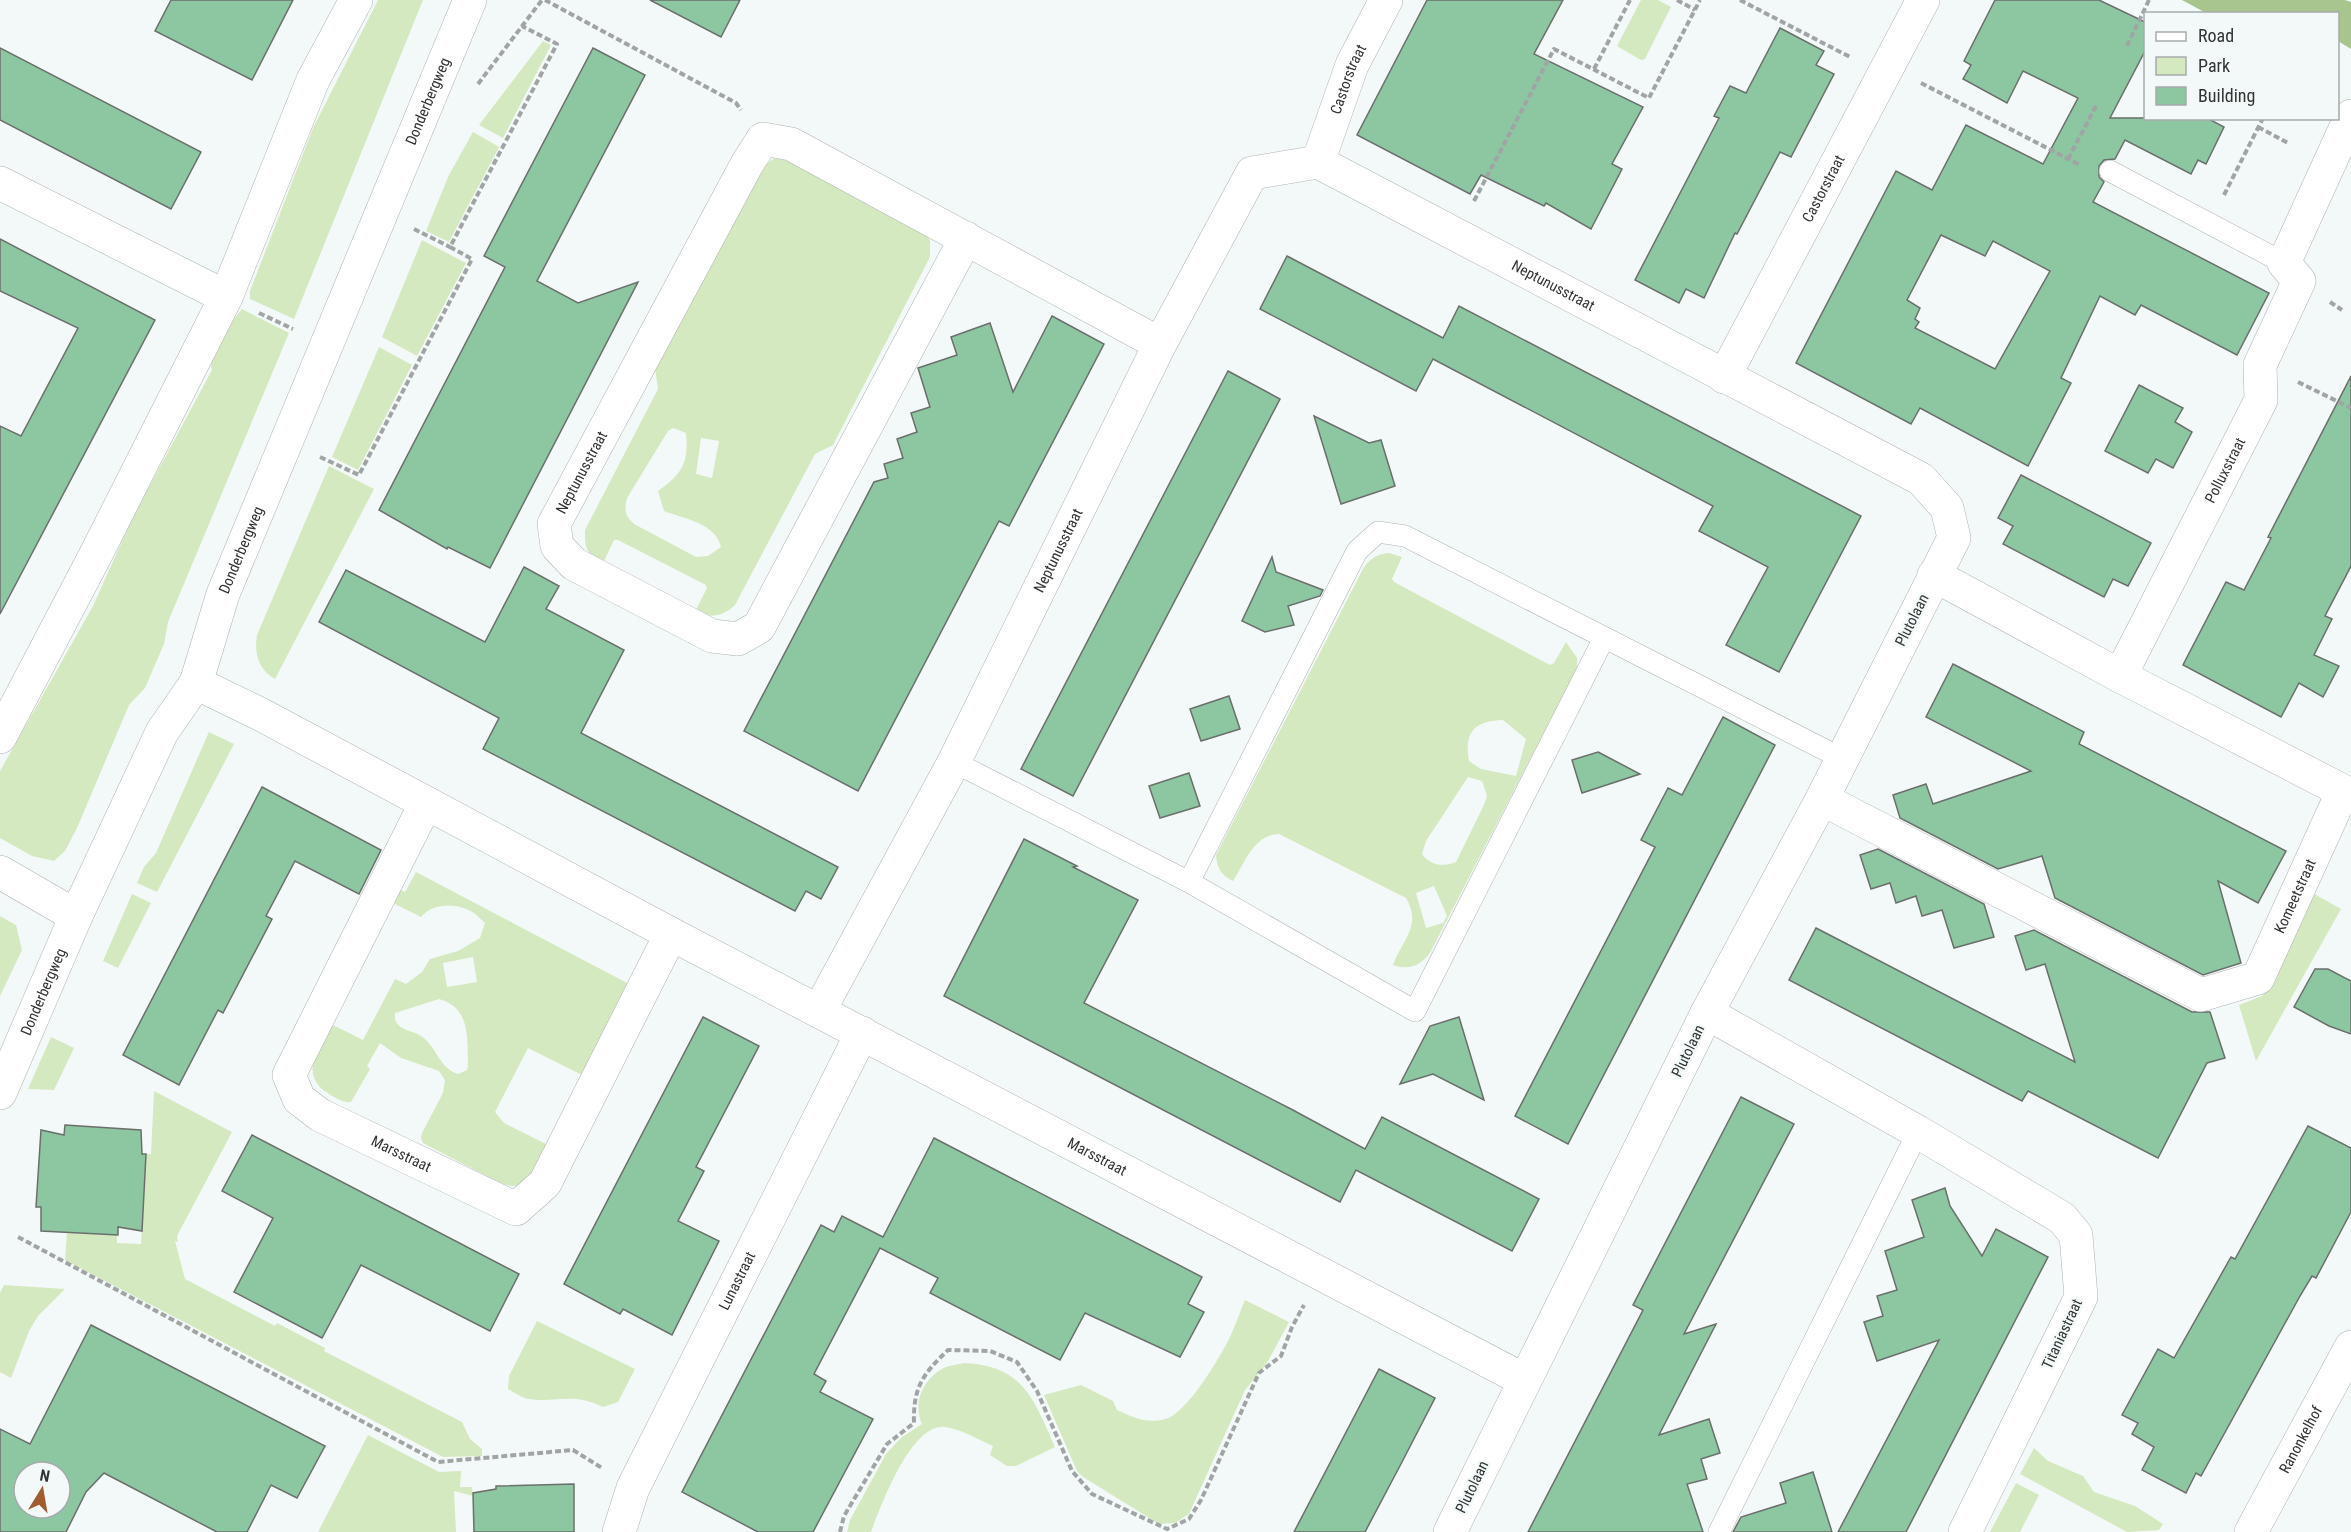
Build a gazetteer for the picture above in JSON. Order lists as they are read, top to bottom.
{
  "streets": {
    "street": [
      "Castorstraat",
      "Donderbergweg",
      "Neptunusstraat",
      "Polluxstraat",
      "Plutolaan",
      "Komeetstraat",
      "Marsstraat",
      "Lunastraat",
      "Titaniastraat",
      "Ranonkelhof"
    ]
  },
  "crossings": [
    ["Castorstraat", "Neptunusstraat"],
    ["Donderbergweg", "Marsstraat"],
    ["Neptunusstraat", "Plutolaan"],
    ["Neptunusstraat", "Komeetstraat"],
    ["Neptunusstraat", "Marsstraat"],
    ["Polluxstraat", "Komeetstraat"],
    ["Plutolaan", "Komeetstraat"],
    ["Plutolaan", "Marsstraat"],
    ["Plutolaan", "Titaniastraat"],
    ["Marsstraat", "Lunastraat"]
  ],
  "legend": ["Road", "Park", "Building"],
  "north": "top"
}
